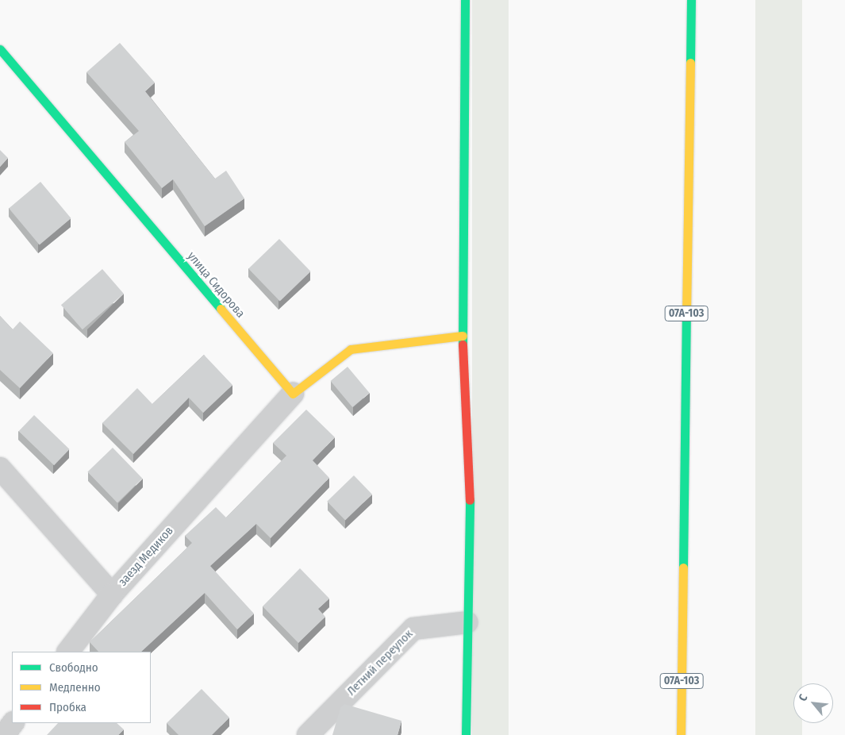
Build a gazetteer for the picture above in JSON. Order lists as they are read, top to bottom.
{
  "streets": {
    "street": [
      "улица Сидорова",
      "07А-103",
      "заезд Медиков",
      "Летний переулок"
    ]
  },
  "crossings": [
    ["улица Сидорова", "заезд Медиков"]
  ],
  "legend": ["Свободно", "Медленно", "Пробка"],
  "north": "top left"
}
